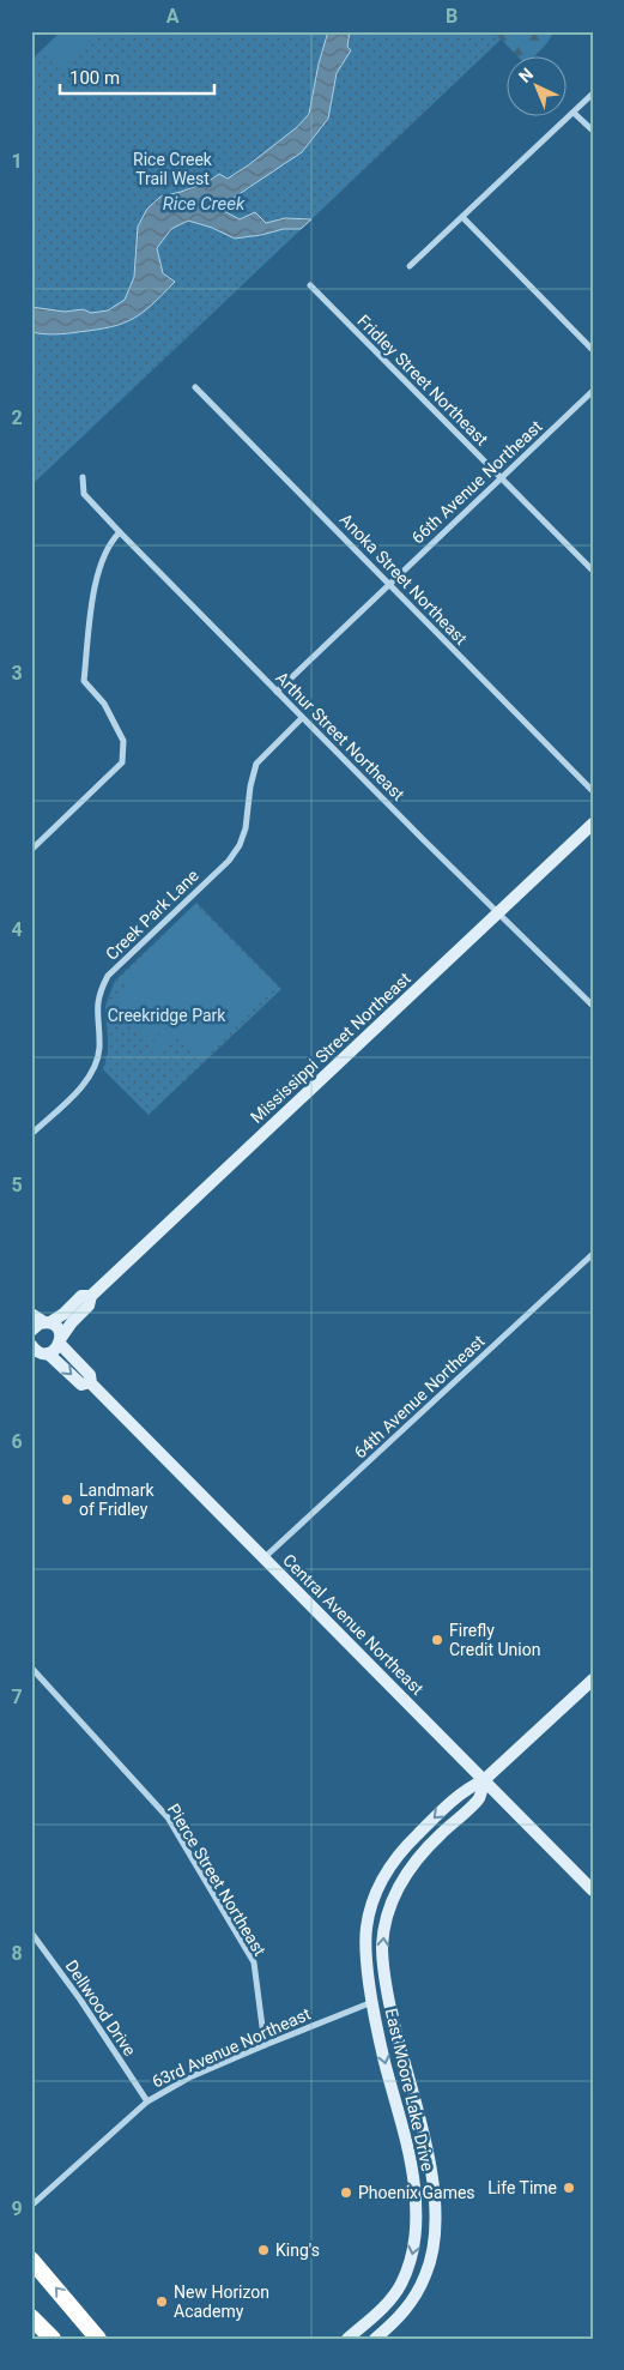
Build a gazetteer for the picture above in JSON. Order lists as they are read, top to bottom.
{
  "streets": {
    "street": [
      "Fridley Street Northeast",
      "66th Avenue Northeast",
      "Anoka Street Northeast",
      "Arthur Street Northeast",
      "Creek Park Lane",
      "Mississippi Street Northeast",
      "64th Avenue Northeast",
      "Central Avenue Northeast",
      "Pierce Street Northeast",
      "Dellwood Drive",
      "63rd Avenue Northeast",
      "East Moore Lake Drive"
    ]
  },
  "crossings": [
    ["Fridley Street Northeast", "66th Avenue Northeast"],
    ["66th Avenue Northeast", "Anoka Street Northeast"],
    ["66th Avenue Northeast", "Arthur Street Northeast"],
    ["Arthur Street Northeast", "Creek Park Lane"],
    ["Arthur Street Northeast", "Mississippi Street Northeast"],
    ["Mississippi Street Northeast", "Central Avenue Northeast"],
    ["64th Avenue Northeast", "Central Avenue Northeast"],
    ["Central Avenue Northeast", "East Moore Lake Drive"],
    ["Pierce Street Northeast", "63rd Avenue Northeast"],
    ["Dellwood Drive", "63rd Avenue Northeast"],
    ["63rd Avenue Northeast", "East Moore Lake Drive"]
  ],
  "water": ["Rice Creek"],
  "parks": ["Rice Creek Trail West", "Creekridge Park"],
  "places": [
    "Landmark of Fridley",
    "Firefly Credit Union",
    "Life Time",
    "Phoenix Games",
    "King's",
    "New Horizon Academy"
  ],
  "scale_bar": "100 m",
  "north": "top left",
  "grid": {
    "columns": ["A", "B"],
    "rows": [
      "1",
      "2",
      "3",
      "4",
      "5",
      "6",
      "7",
      "8",
      "9"
    ]
  }
}
